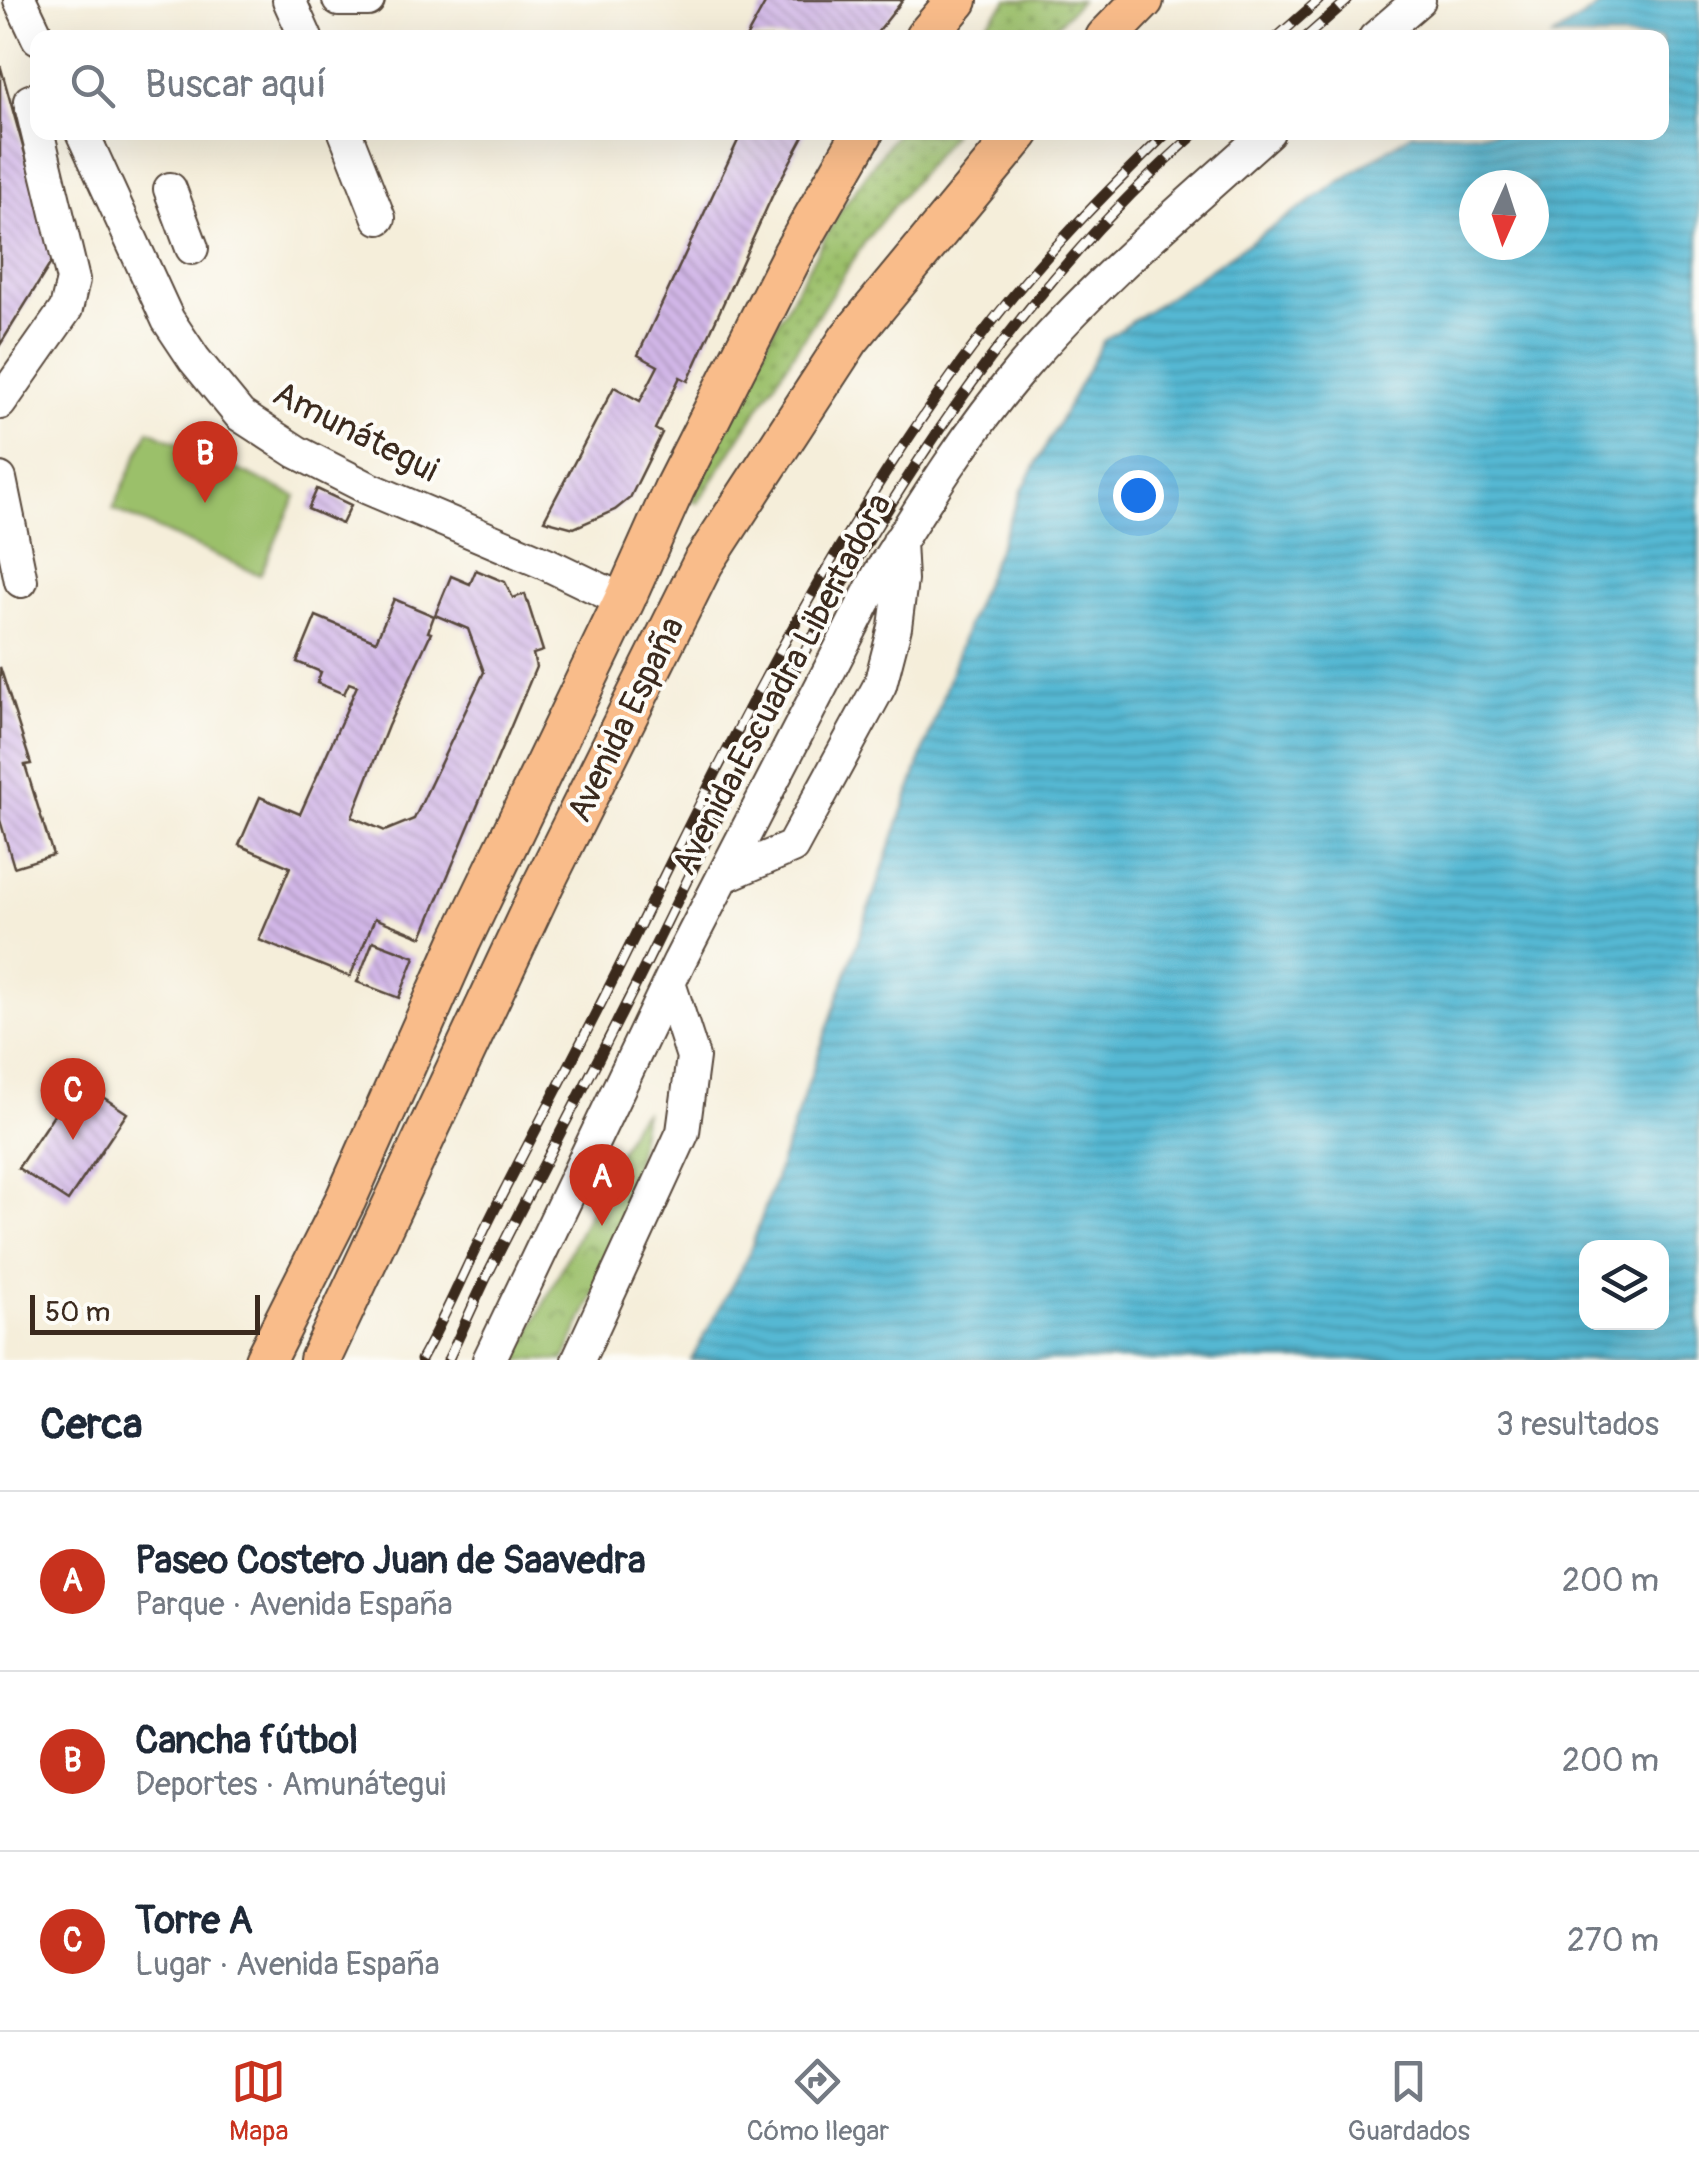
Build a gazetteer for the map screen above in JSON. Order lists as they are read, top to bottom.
{
  "streets": {
    "main road": ["Avenida España"],
    "street": ["Amunátegui", "Avenida Escuadra Libertadora"]
  },
  "crossings": [
    ["Amunátegui", "Avenida España"]
  ],
  "scale_bar": "50 m",
  "north": "bottom",
  "page": {
    "search": "Buscar aquí",
    "pins": ["B", "C", "A"],
    "scale": "50 m",
    "heading": ["Cerca", "3 resultados"],
    "list": [
      {
        "mark": "A",
        "name": "Paseo Costero Juan de Saavedra",
        "note": "Parque · Avenida España",
        "value": "200 m"
      },
      {
        "mark": "B",
        "name": "Cancha fútbol",
        "note": "Deportes · Amunátegui",
        "value": "200 m"
      },
      {
        "mark": "C",
        "name": "Torre A",
        "note": "Lugar · Avenida España",
        "value": "270 m"
      }
    ],
    "nav": ["Mapa", "Cómo llegar", "Guardados"]
  }
}
